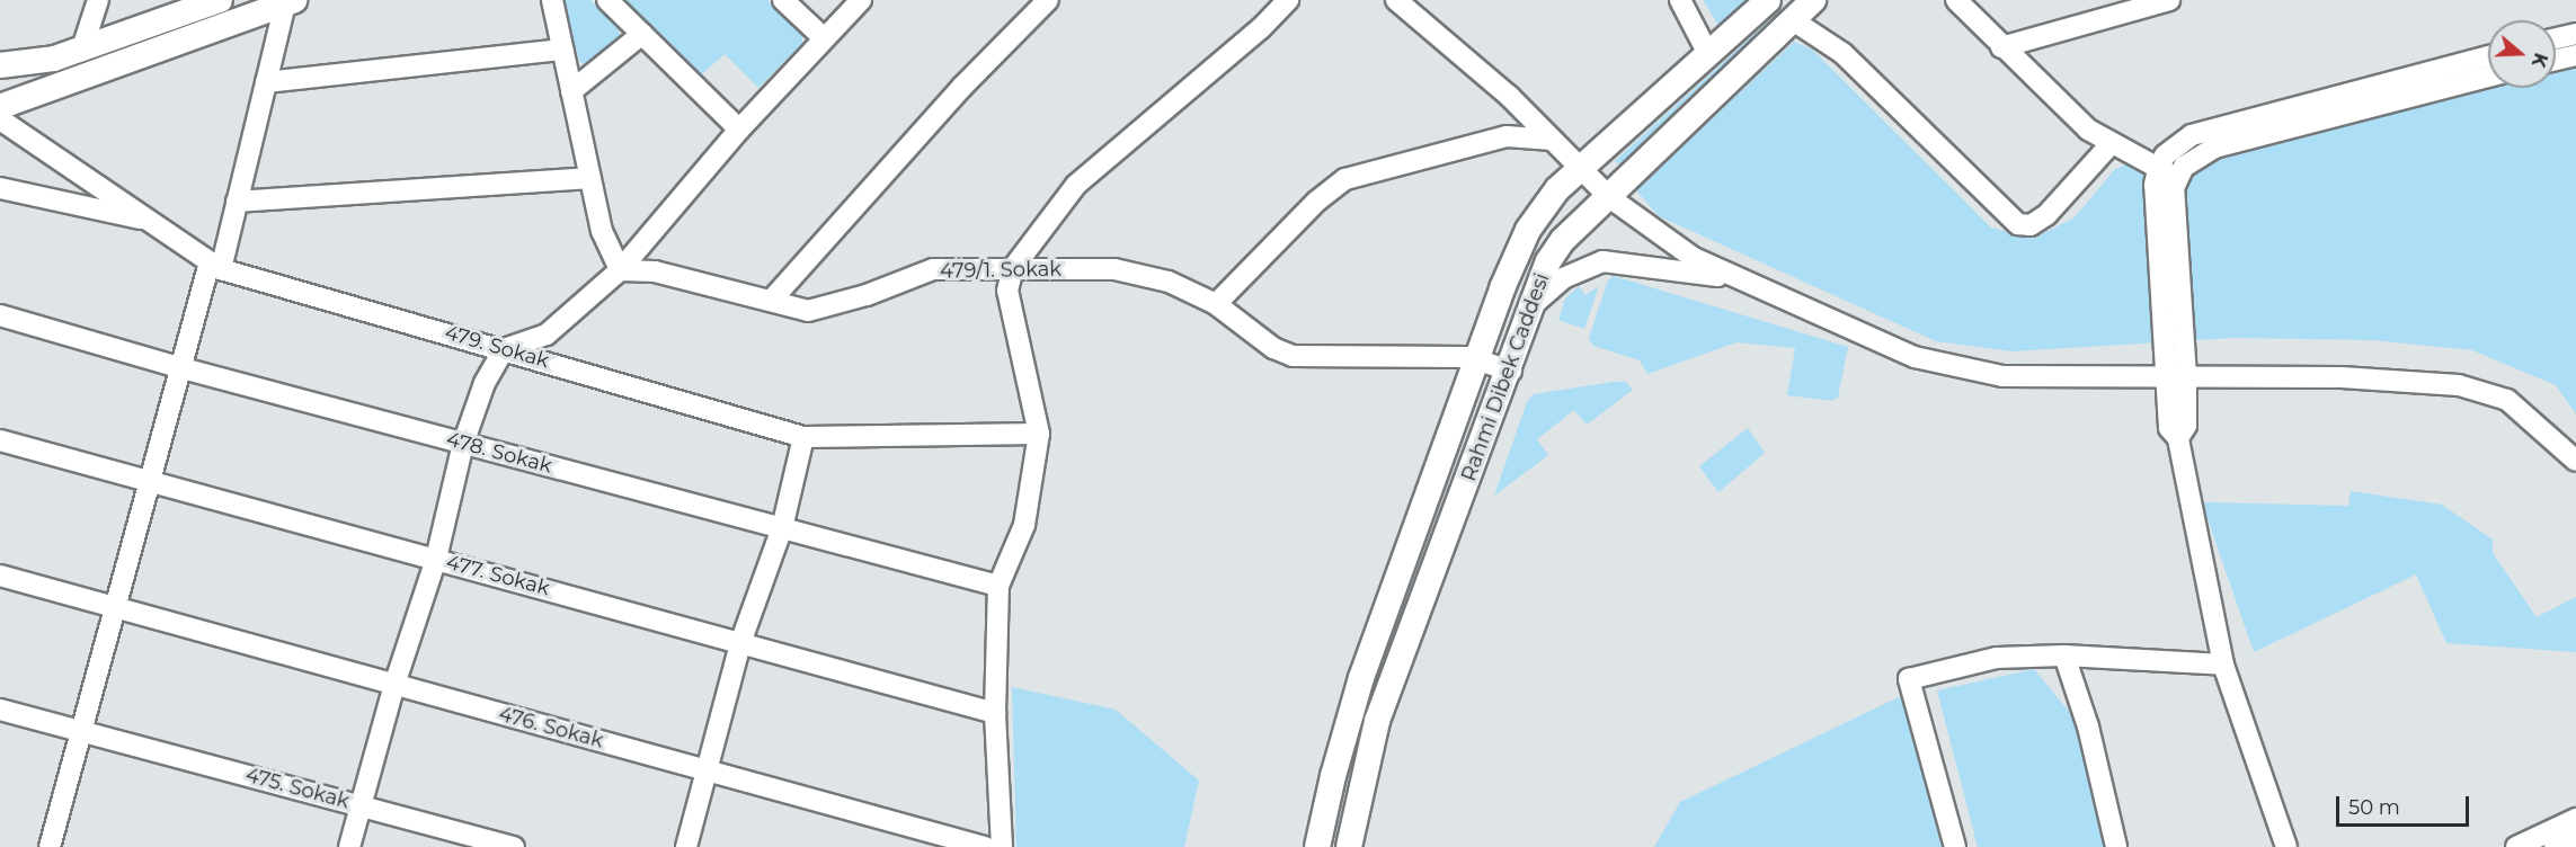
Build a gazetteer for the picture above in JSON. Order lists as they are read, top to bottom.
{
  "streets": {
    "main road": ["Rahmi Dibek Caddesi"],
    "street": [
      "479/1. Sokak",
      "479. Sokak",
      "478. Sokak",
      "477. Sokak",
      "476. Sokak",
      "475. Sokak"
    ]
  },
  "crossings": [
    ["479/1. Sokak", "Rahmi Dibek Caddesi"]
  ],
  "scale_bar": "50 m",
  "north": "right"
}
